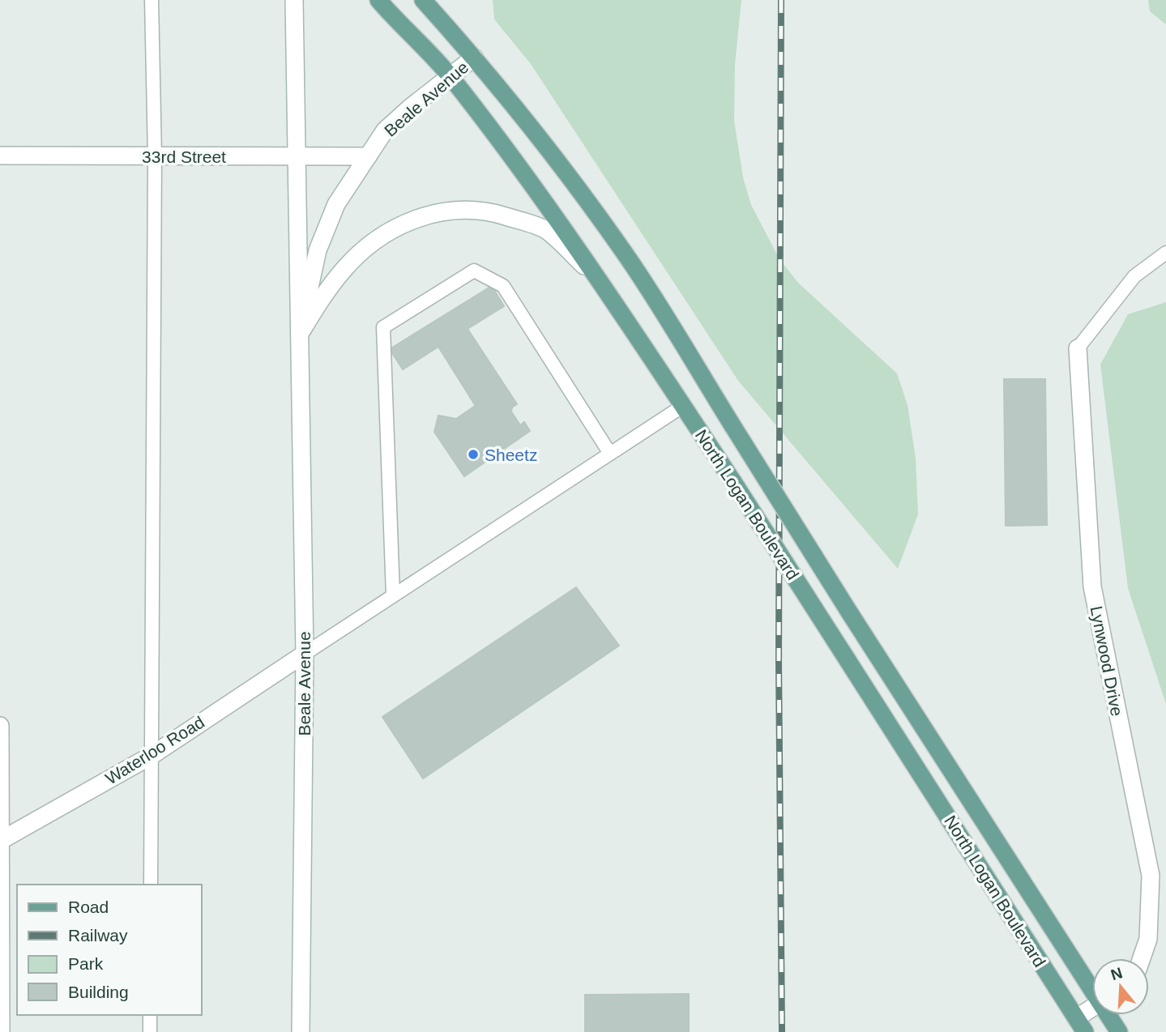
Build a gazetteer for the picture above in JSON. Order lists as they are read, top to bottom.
{
  "streets": {
    "main road": [
      "Beale Avenue",
      "33rd Street",
      "North Logan Boulevard",
      "Lynwood Drive",
      "Waterloo Road"
    ]
  },
  "crossings": [
    ["Beale Avenue", "33rd Street"],
    ["Beale Avenue", "North Logan Boulevard"],
    ["Beale Avenue", "Waterloo Road"]
  ],
  "places": ["Sheetz"],
  "legend": [
    "Road",
    "Railway",
    "Park",
    "Building"
  ],
  "north": "top"
}
